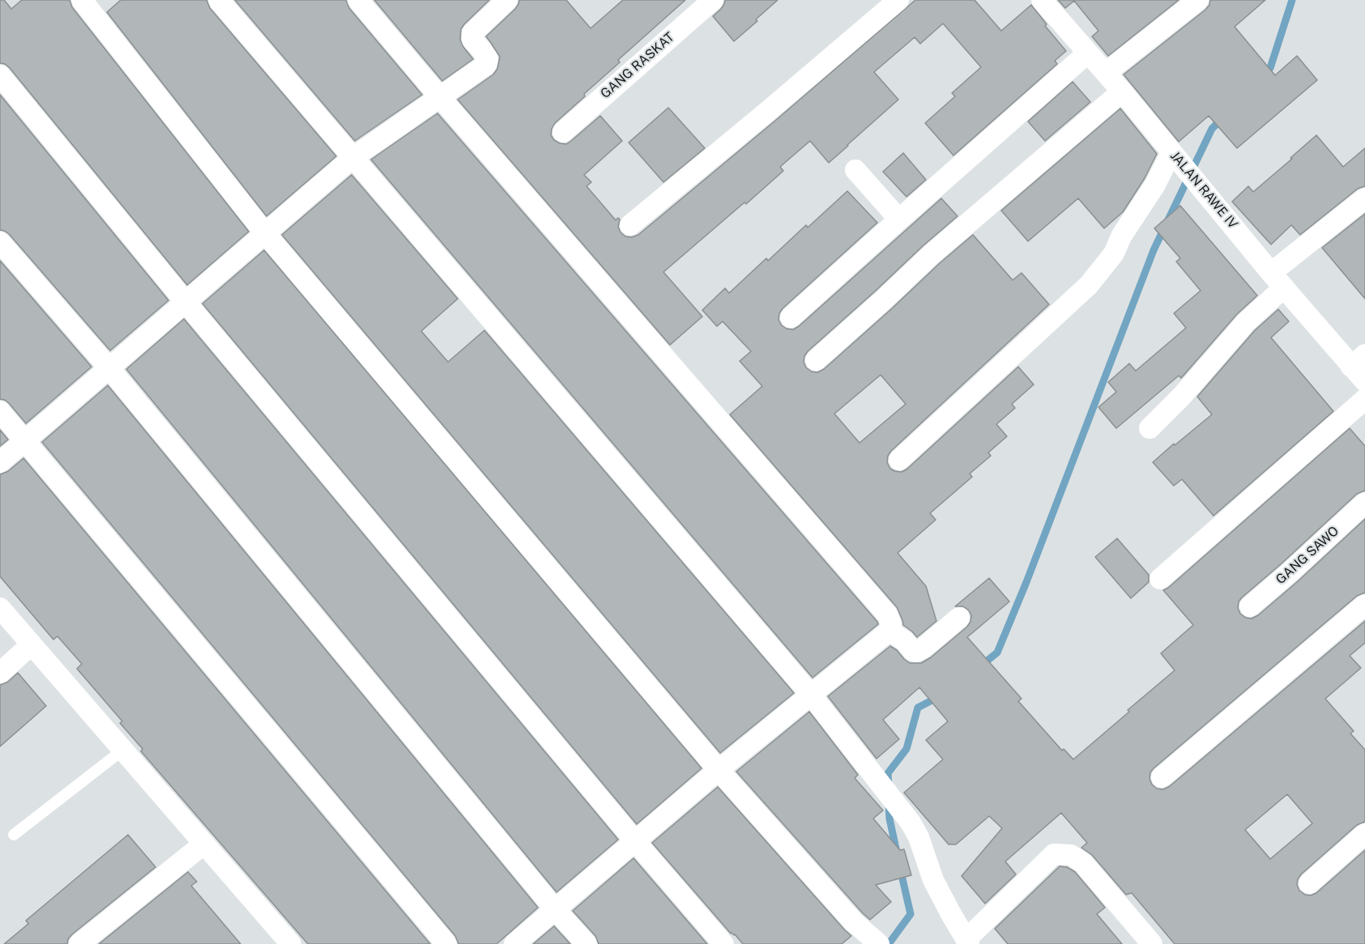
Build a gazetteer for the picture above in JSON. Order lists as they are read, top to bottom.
{
  "streets": {
    "street": ["GANG RASKAT", "JALAN RAWE IV", "GANG SAWO"]
  }
}
